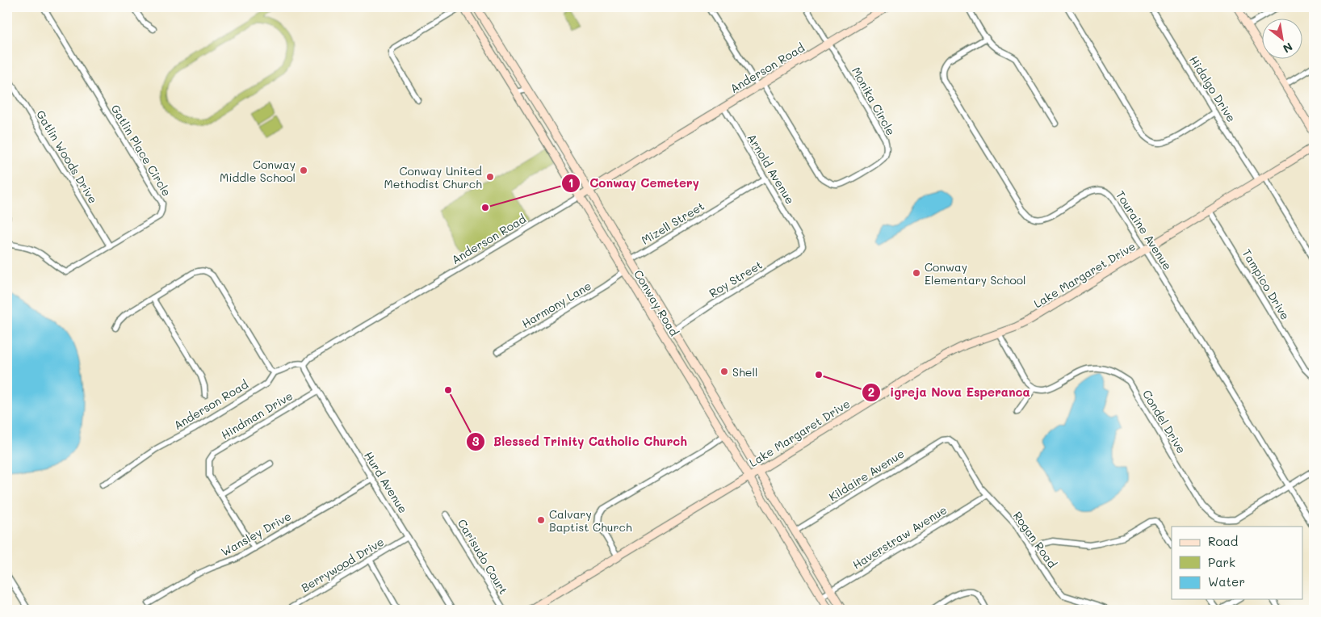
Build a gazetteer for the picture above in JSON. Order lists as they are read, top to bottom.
{
  "streets": {
    "main road": ["Anderson Road", "Lake Margaret Drive", "Conway Road"],
    "street": [
      "Hidalgo Drive",
      "Monika Circle",
      "Gatlin Place Circle",
      "Gatlin Woods Drive",
      "Arnold Avenue",
      "Mizell Street",
      "Touraine Avenue",
      "Roy Street",
      "Tampico Drive",
      "Harmony Lane",
      "Hindman Drive",
      "Condel Drive",
      "Kildaire Avenue",
      "Hurd Avenue",
      "Wansley Drive",
      "Haverstraw Avenue",
      "Rogan Road",
      "Carisudo Court",
      "Berrywood Drive"
    ]
  },
  "crossings": [
    ["Anderson Road", "Monika Circle"],
    ["Anderson Road", "Arnold Avenue"],
    ["Anderson Road", "Conway Road"],
    ["Anderson Road", "Hurd Avenue"],
    ["Hidalgo Drive", "Lake Margaret Drive"],
    ["Gatlin Place Circle", "Gatlin Woods Drive"],
    ["Arnold Avenue", "Mizell Street"],
    ["Arnold Avenue", "Roy Street"],
    ["Mizell Street", "Conway Road"],
    ["Touraine Avenue", "Lake Margaret Drive"],
    ["Touraine Avenue", "Condel Drive"],
    ["Lake Margaret Drive", "Tampico Drive"],
    ["Lake Margaret Drive", "Conway Road"],
    ["Roy Street", "Conway Road"],
    ["Conway Road", "Harmony Lane"],
    ["Conway Road", "Kildaire Avenue"],
    ["Conway Road", "Haverstraw Avenue"],
    ["Hindman Drive", "Hurd Avenue"],
    ["Kildaire Avenue", "Rogan Road"],
    ["Hurd Avenue", "Wansley Drive"],
    ["Hurd Avenue", "Berrywood Drive"],
    ["Haverstraw Avenue", "Rogan Road"]
  ],
  "places": [
    "Conway Middle School",
    "Conway United Methodist Church",
    "Conway Cemetery",
    "Conway Elementary School",
    "Shell",
    "igreja Nova Esperanca",
    "Blessed Trinity Catholic Church",
    "Calvary Baptist Church"
  ],
  "legend": ["Road", "Park", "Water"],
  "north": "bottom right"
}
